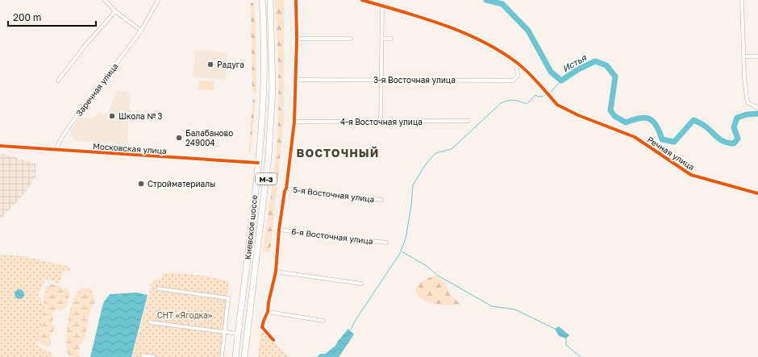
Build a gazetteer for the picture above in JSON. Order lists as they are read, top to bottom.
{
  "streets": {
    "highway": ["М-3", "Киевское шоссе"],
    "street": [
      "3-я Восточная улица",
      "Заречная улица",
      "4-я Восточная улица",
      "Московская улица",
      "Речная улица",
      "5-я Восточная улица",
      "6-я Восточная улица"
    ]
  },
  "crossings": [
    ["3-я Восточная улица", "Речная улица"],
    ["Заречная улица", "Московская улица"],
    ["Московская улица", "Киевское шоссе"]
  ],
  "districts": ["ВОСТОЧНЫЙ"],
  "water": ["Истья"],
  "parks": ["СНТ «Ягодка»"],
  "places": [
    "Радуга",
    "Школа № 3",
    "Балабаново 249004",
    "Стройматериалы"
  ],
  "scale_bar": "200 m"
}
